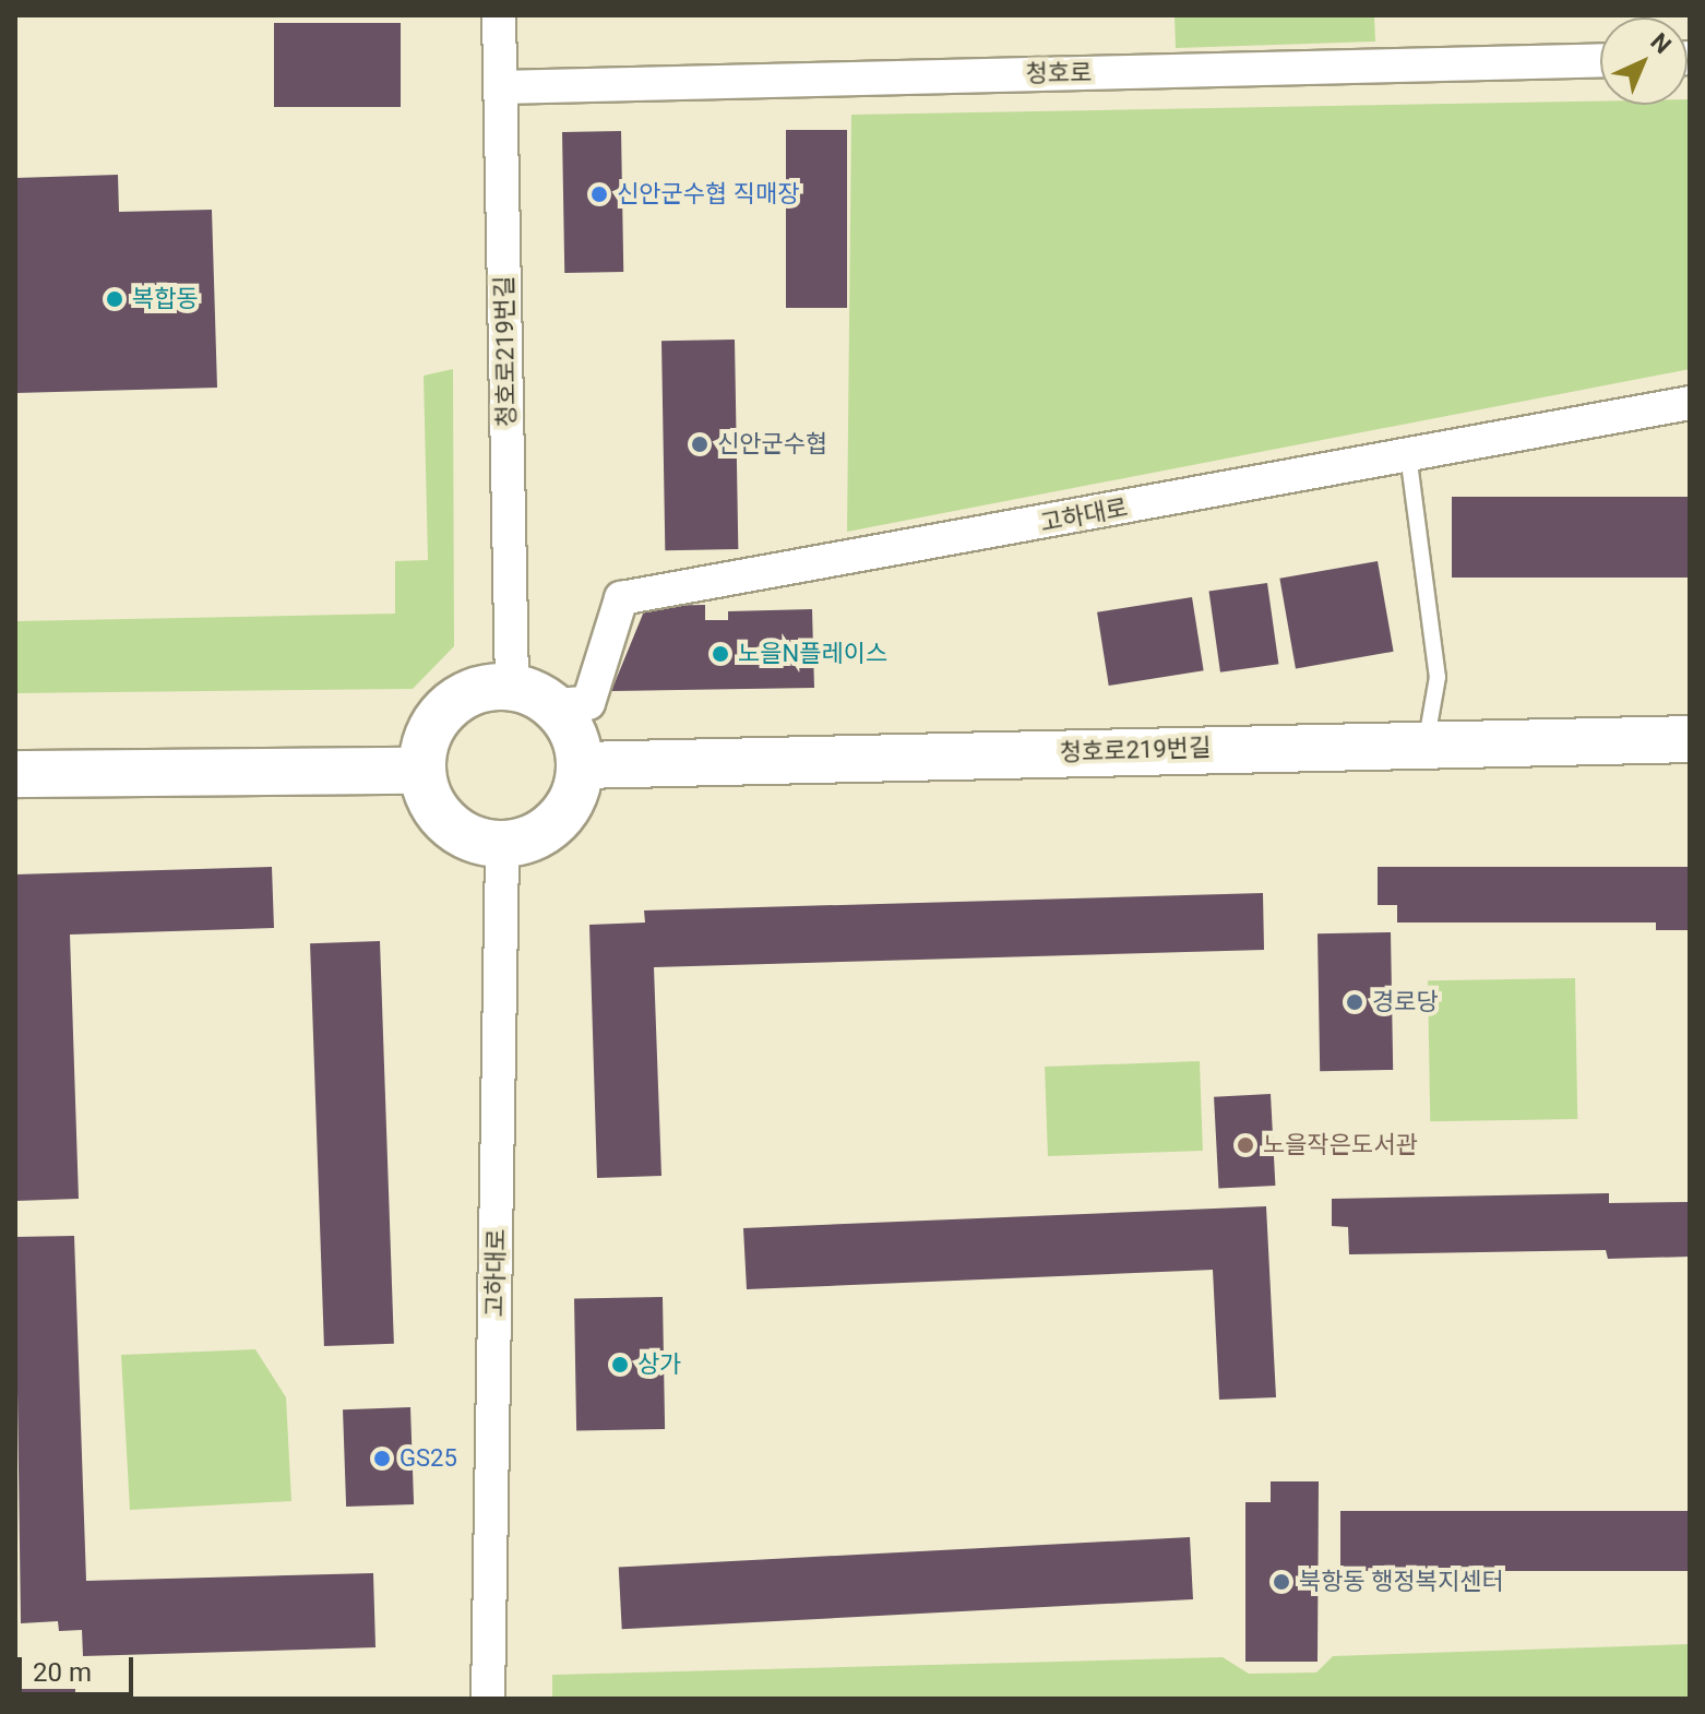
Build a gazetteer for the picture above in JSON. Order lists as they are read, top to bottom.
{
  "streets": {
    "street": ["청호로", "청호로219번길", "고하대로"]
  },
  "crossings": [
    ["청호로", "청호로219번길"],
    ["청호로219번길", "고하대로"]
  ],
  "places": [
    "신안군수협 직매장",
    "복합동",
    "신안군수협",
    "노을N플레이스",
    "경로당",
    "노을작은도서관",
    "상가",
    "GS25",
    "북항동 행정복지센터"
  ],
  "scale_bar": "20 m",
  "north": "top right"
}
